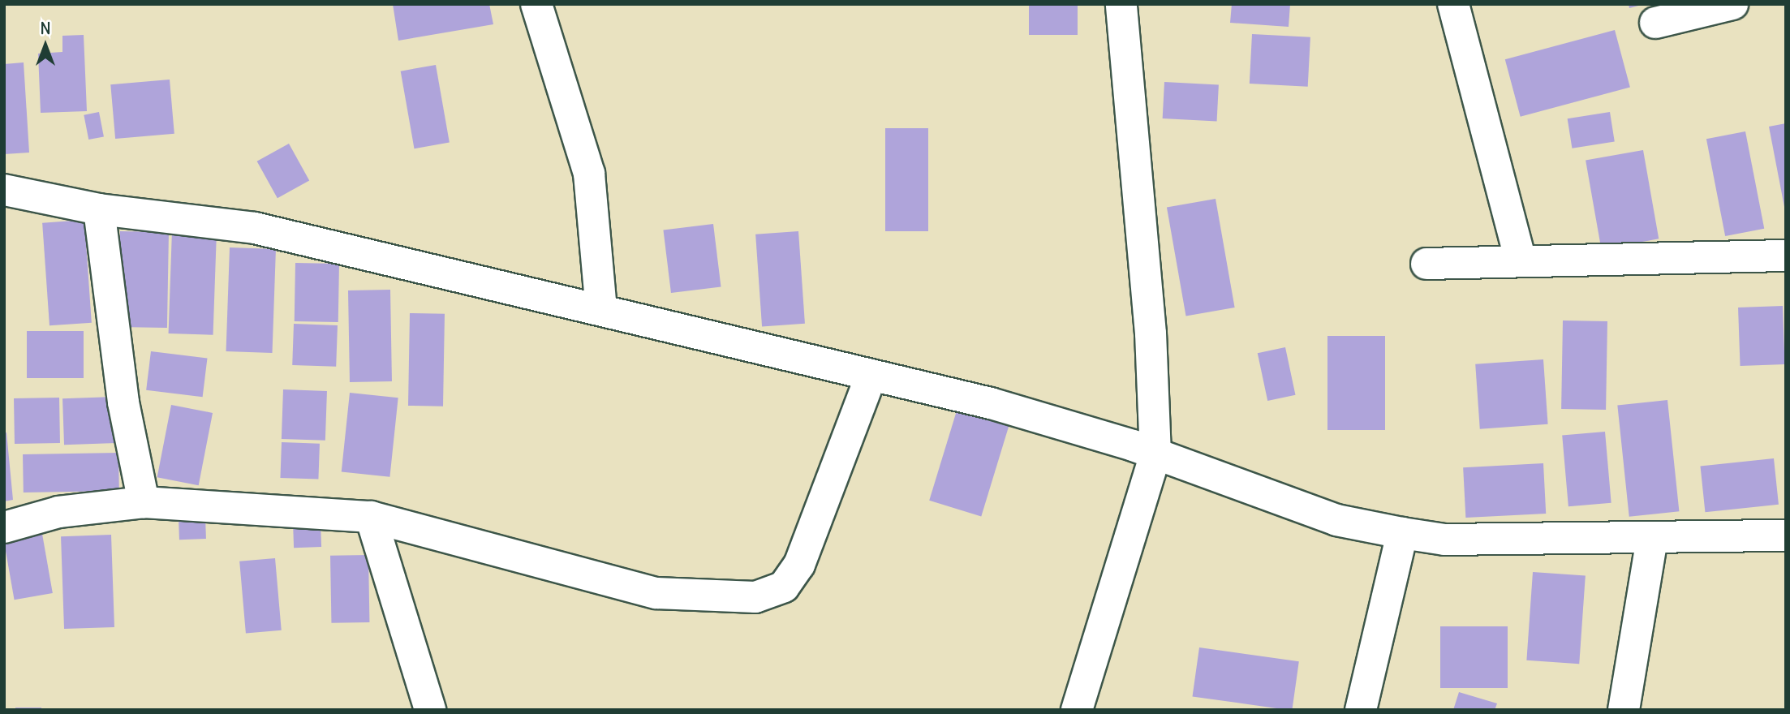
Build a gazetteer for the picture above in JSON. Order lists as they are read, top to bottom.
{
  "north": "top"
}
